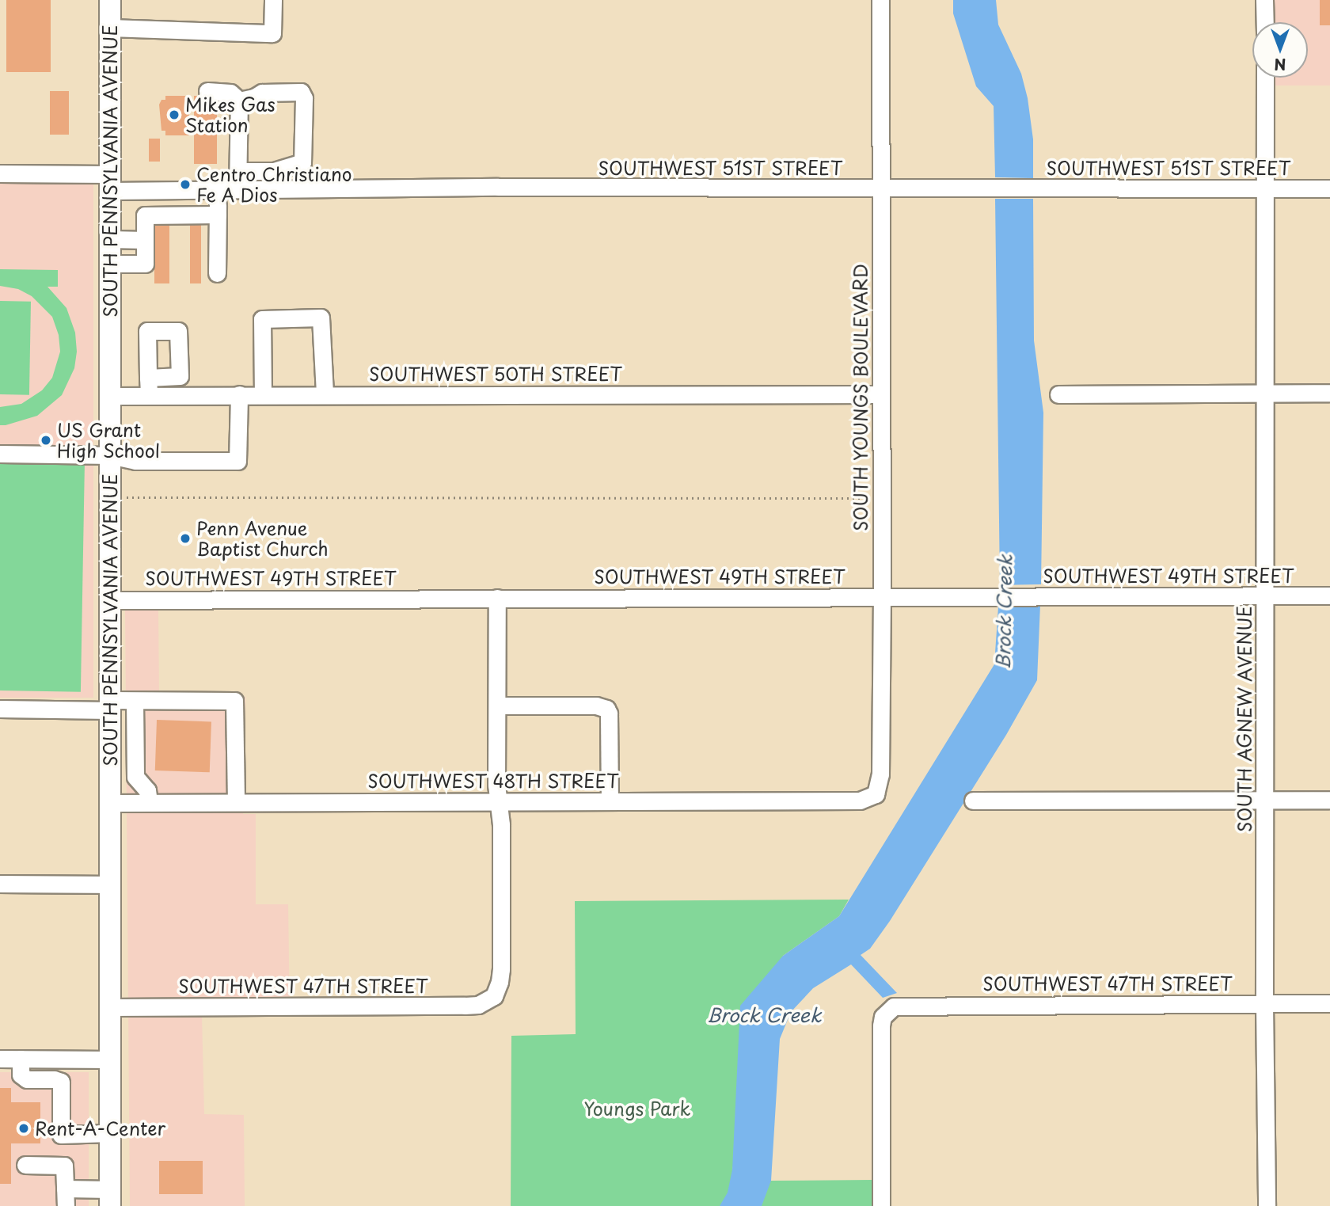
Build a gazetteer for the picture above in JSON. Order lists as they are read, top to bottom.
{
  "streets": {
    "main road": ["SOUTH PENNSYLVANIA AVENUE"],
    "street": [
      "SOUTHWEST 51ST STREET",
      "SOUTHWEST 50TH STREET",
      "SOUTH YOUNGS BOULEVARD",
      "SOUTHWEST 49TH STREET",
      "SOUTH AGNEW AVENUE",
      "SOUTHWEST 48TH STREET",
      "SOUTHWEST 47TH STREET"
    ]
  },
  "crossings": [
    ["SOUTHWEST 51ST STREET", "SOUTH PENNSYLVANIA AVENUE"],
    ["SOUTHWEST 51ST STREET", "SOUTH YOUNGS BOULEVARD"],
    ["SOUTHWEST 51ST STREET", "SOUTH AGNEW AVENUE"],
    ["SOUTH PENNSYLVANIA AVENUE", "SOUTHWEST 50TH STREET"],
    ["SOUTH PENNSYLVANIA AVENUE", "SOUTHWEST 49TH STREET"],
    ["SOUTH PENNSYLVANIA AVENUE", "SOUTHWEST 48TH STREET"],
    ["SOUTH PENNSYLVANIA AVENUE", "SOUTHWEST 47TH STREET"],
    ["SOUTHWEST 50TH STREET", "SOUTH YOUNGS BOULEVARD"],
    ["SOUTH YOUNGS BOULEVARD", "SOUTHWEST 49TH STREET"],
    ["SOUTH YOUNGS BOULEVARD", "SOUTHWEST 48TH STREET"],
    ["SOUTHWEST 49TH STREET", "SOUTH AGNEW AVENUE"],
    ["SOUTH AGNEW AVENUE", "SOUTHWEST 47TH STREET"],
    ["SOUTHWEST 48TH STREET", "SOUTHWEST 47TH STREET"]
  ],
  "water": ["Brock Creek"],
  "parks": ["Youngs Park"],
  "places": [
    "Mikes Gas Station",
    "Centro Christiano Fe A Dios",
    "US Grant High School",
    "Penn Avenue Baptist Church",
    "Rent-A-Center"
  ],
  "north": "bottom"
}
